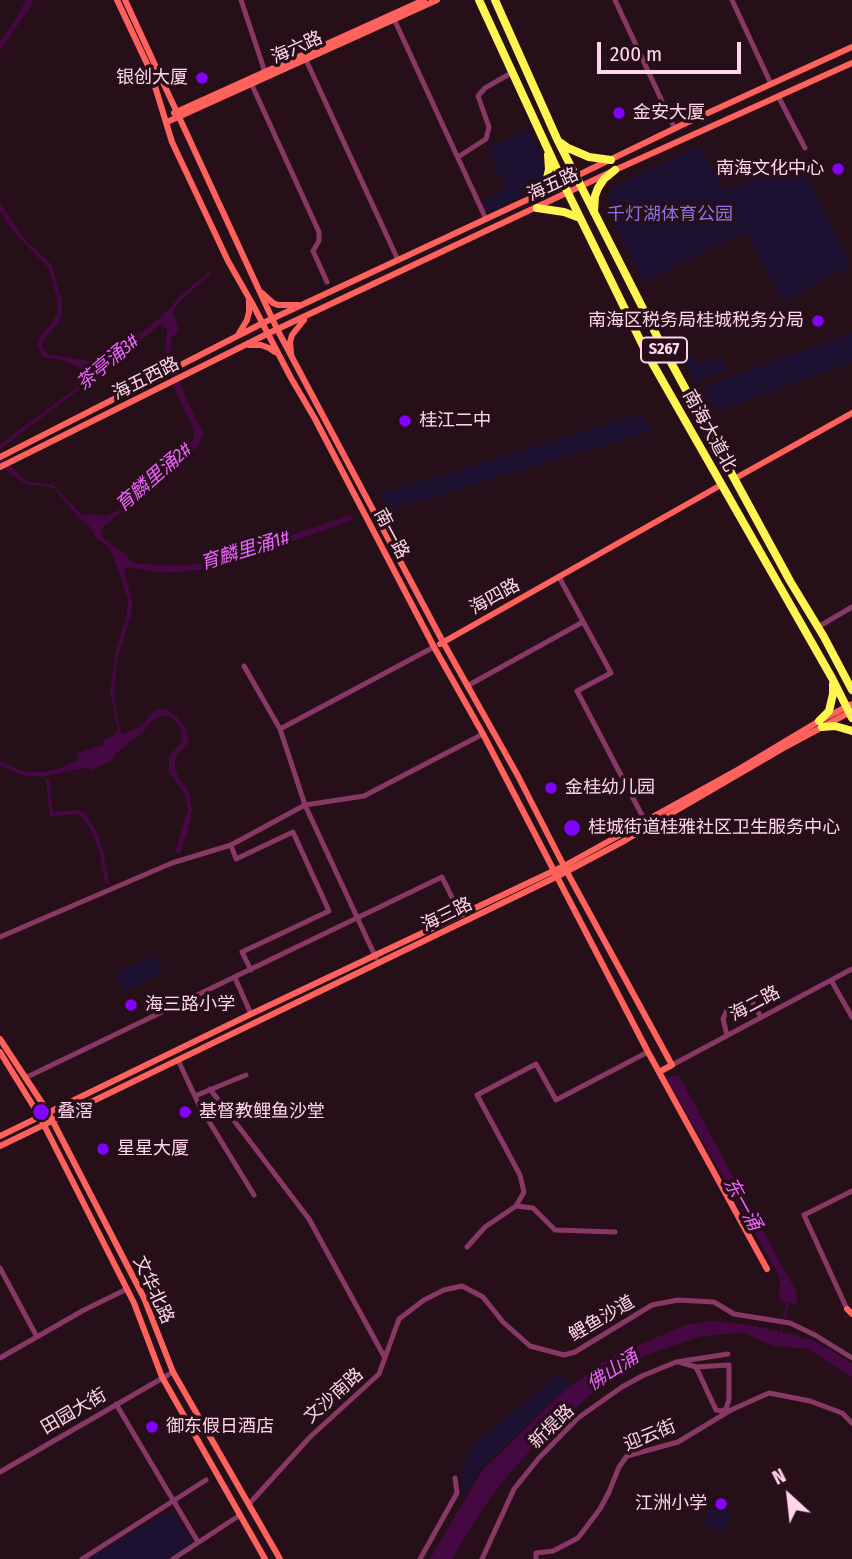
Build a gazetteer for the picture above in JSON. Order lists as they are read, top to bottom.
{
  "streets": {
    "highway": ["S267", "南海大道北"],
    "main road": [
      "海六路",
      "海五路",
      "海五西路",
      "南一路",
      "海四路",
      "海三路",
      "文华北路"
    ],
    "street": [
      "海二路",
      "鲤鱼沙道",
      "文沙南路",
      "田园大街",
      "新堤路",
      "迎云街"
    ]
  },
  "crossings": [
    ["海六路", "南一路"],
    ["海五路", "海五西路"],
    ["海五路", "南海大道北"],
    ["海五路", "南一路"],
    ["海五西路", "南海大道北"],
    ["海五西路", "南一路"],
    ["南海大道北", "海四路"],
    ["南海大道北", "海三路"],
    ["南一路", "海四路"],
    ["南一路", "海三路"],
    ["南一路", "海二路"],
    ["海三路", "文华北路"],
    ["文华北路", "文沙南路"],
    ["文华北路", "田园大街"],
    ["鲤鱼沙道", "文沙南路"]
  ],
  "water": [
    "茶亭涌3#",
    "育麟里涌2#",
    "育麟里涌1#",
    "东一涌",
    "佛山涌"
  ],
  "parks": ["千灯湖体育公园"],
  "places": [
    "银创大厦",
    "金安大厦",
    "南海文化中心",
    "南海区税务局桂城税务分局",
    "桂江二中",
    "金桂幼儿园",
    "桂城街道桂雅社区卫生服务中心",
    "海三路小学",
    "叠滘",
    "基督教鲤鱼沙堂",
    "星星大厦",
    "御东假日酒店",
    "江洲小学"
  ],
  "scale_bar": "200 m",
  "north": "top left"
}
